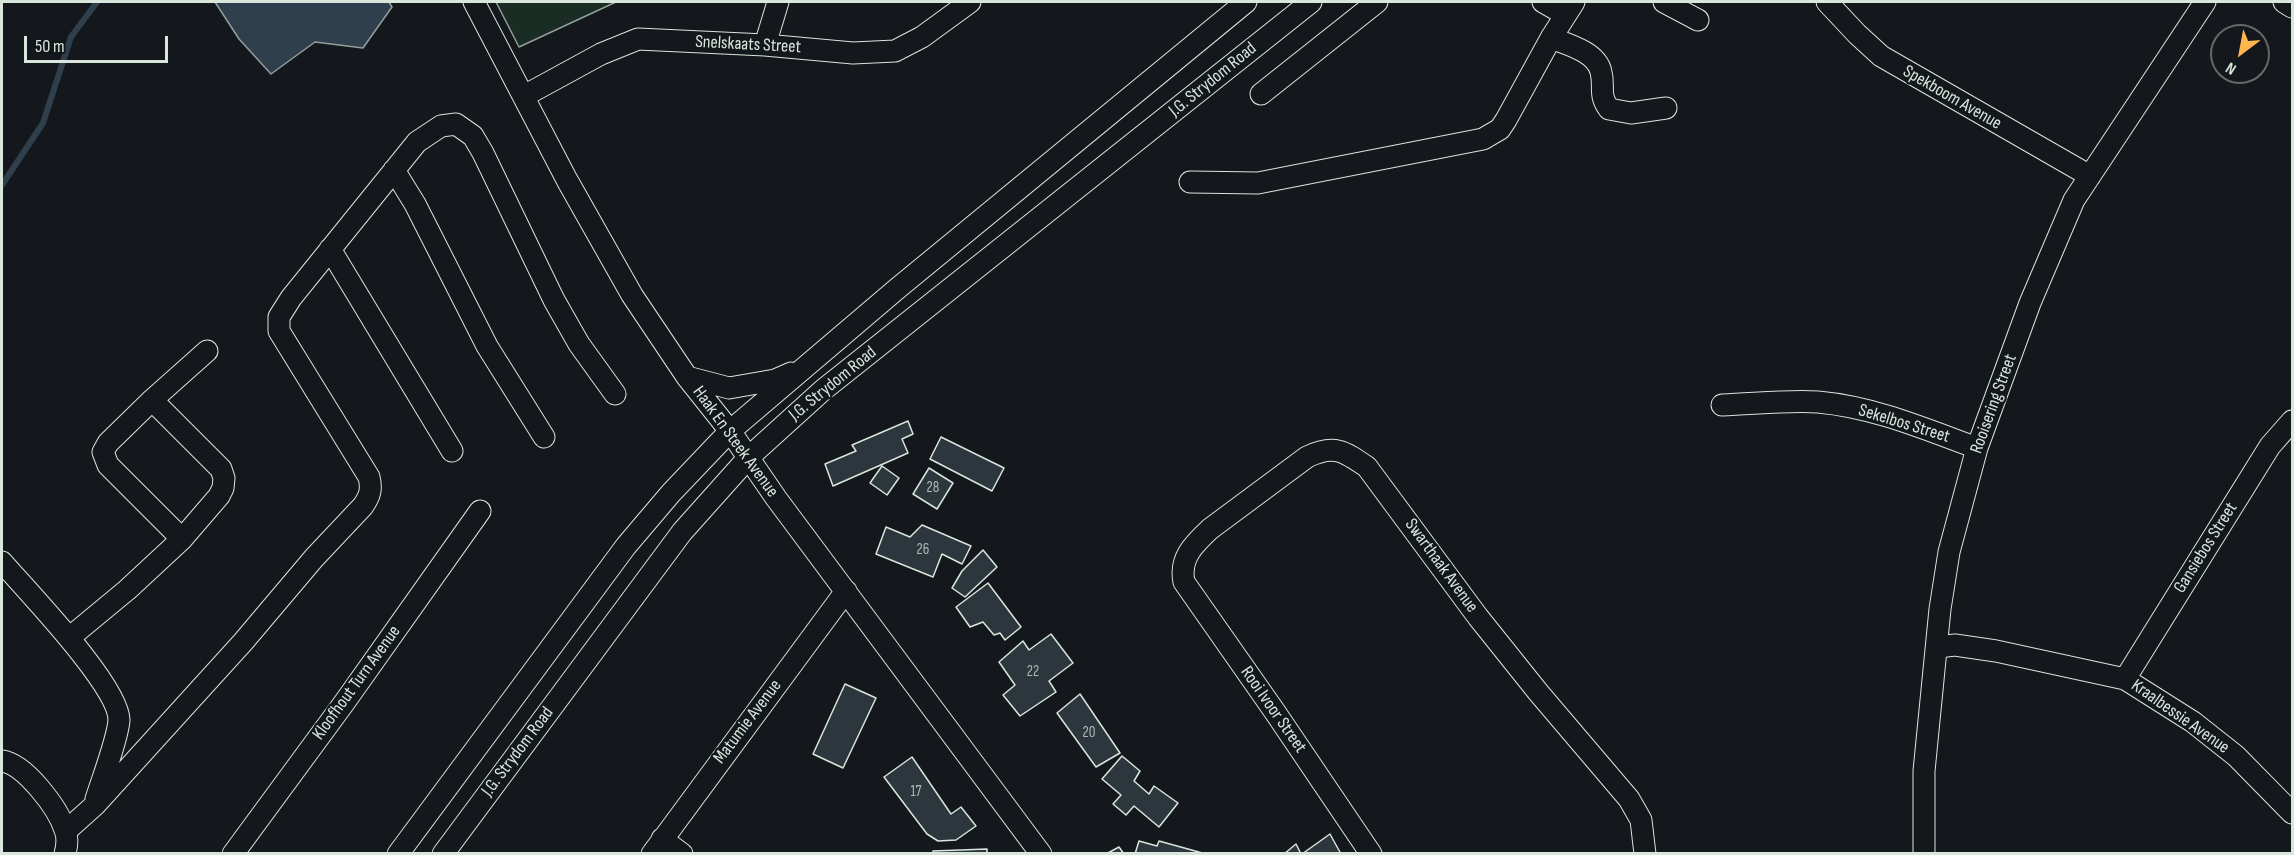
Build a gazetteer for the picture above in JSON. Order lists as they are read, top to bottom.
{
  "streets": {
    "street": [
      "Snelskaats Street",
      "J.G. Strydom Road",
      "Spekboom Avenue",
      "Rooisering Street",
      "Sekelbos Street",
      "Haak En Steek Avenue",
      "Gansiebos Street",
      "Swarthaak Avenue",
      "Kloofhout Turn Avenue",
      "Rooi Ivoor Street",
      "Kraalbessie Avenue",
      "Matumie Avenue"
    ]
  },
  "crossings": [
    ["Snelskaats Street", "Haak En Steek Avenue"],
    ["J.G. Strydom Road", "Haak En Steek Avenue"],
    ["Spekboom Avenue", "Rooisering Street"],
    ["Rooisering Street", "Sekelbos Street"],
    ["Rooisering Street", "Kraalbessie Avenue"],
    ["Haak En Steek Avenue", "Matumie Avenue"],
    ["Gansiebos Street", "Kraalbessie Avenue"],
    ["Swarthaak Avenue", "Rooi Ivoor Street"]
  ],
  "house_numbers": [
    "28",
    "26",
    "22",
    "20",
    "17"
  ],
  "scale_bar": "50 m",
  "north": "bottom left"
}
